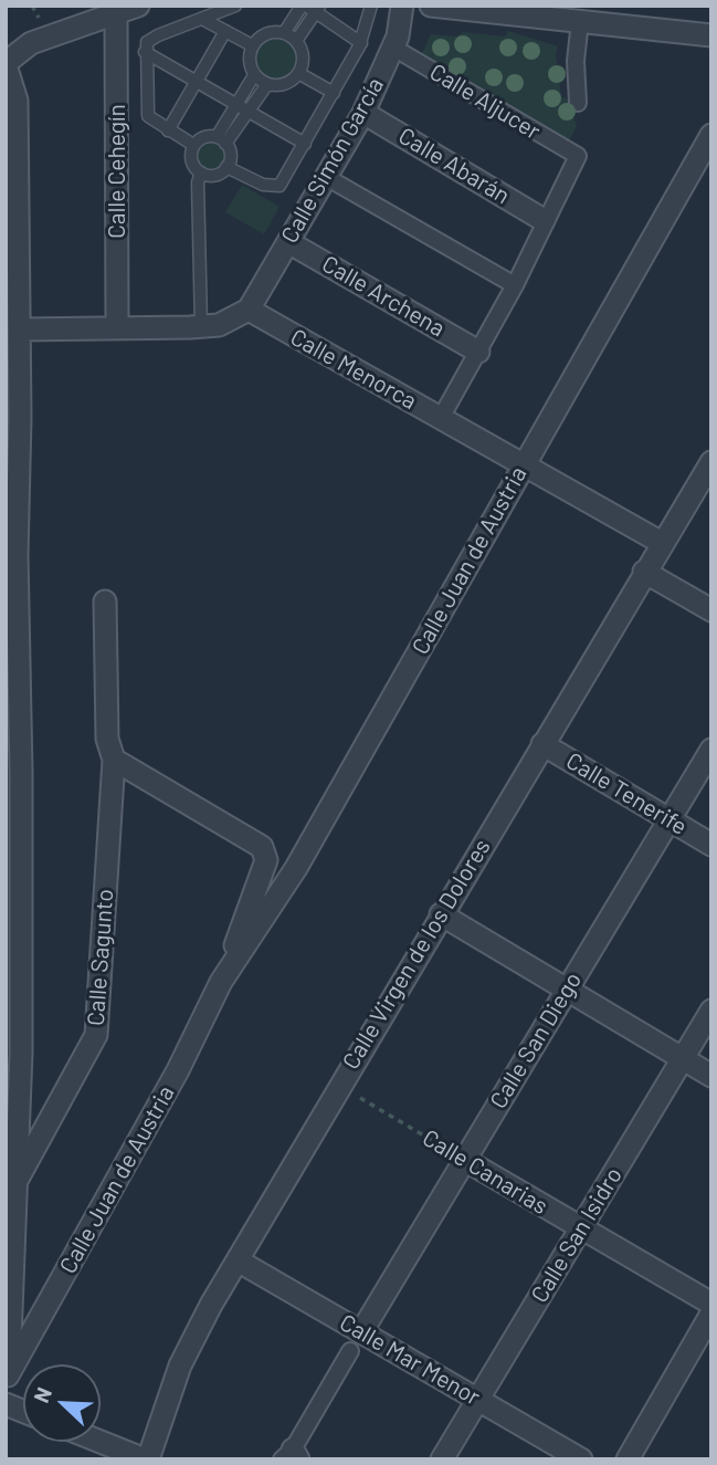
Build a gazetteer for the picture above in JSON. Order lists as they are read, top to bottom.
{
  "streets": {
    "street": [
      "Calle Aljucer",
      "Calle Simón García",
      "Calle Abarán",
      "Calle Cehegín",
      "Calle Archena",
      "Calle Menorca",
      "Calle Juan de Austria",
      "Calle Tenerife",
      "Calle Virgen de los Dolores",
      "Calle Sagunto",
      "Calle San Diego",
      "Calle Canarias",
      "Calle San Isidro",
      "Calle Mar Menor"
    ]
  },
  "crossings": [
    ["Calle Aljucer", "Calle Simón García"],
    ["Calle Aljucer", "Calle Abarán"],
    ["Calle Simón García", "Calle Abarán"],
    ["Calle Simón García", "Calle Archena"],
    ["Calle Simón García", "Calle Menorca"],
    ["Calle Menorca", "Calle Juan de Austria"],
    ["Calle Menorca", "Calle Virgen de los Dolores"],
    ["Calle Juan de Austria", "Calle Sagunto"],
    ["Calle Tenerife", "Calle Virgen de los Dolores"],
    ["Calle Tenerife", "Calle San Diego"],
    ["Calle Virgen de los Dolores", "Calle Canarias"],
    ["Calle Virgen de los Dolores", "Calle Mar Menor"],
    ["Calle San Diego", "Calle Canarias"],
    ["Calle San Diego", "Calle Mar Menor"],
    ["Calle Canarias", "Calle San Isidro"],
    ["Calle San Isidro", "Calle Mar Menor"]
  ],
  "north": "top left"
}
